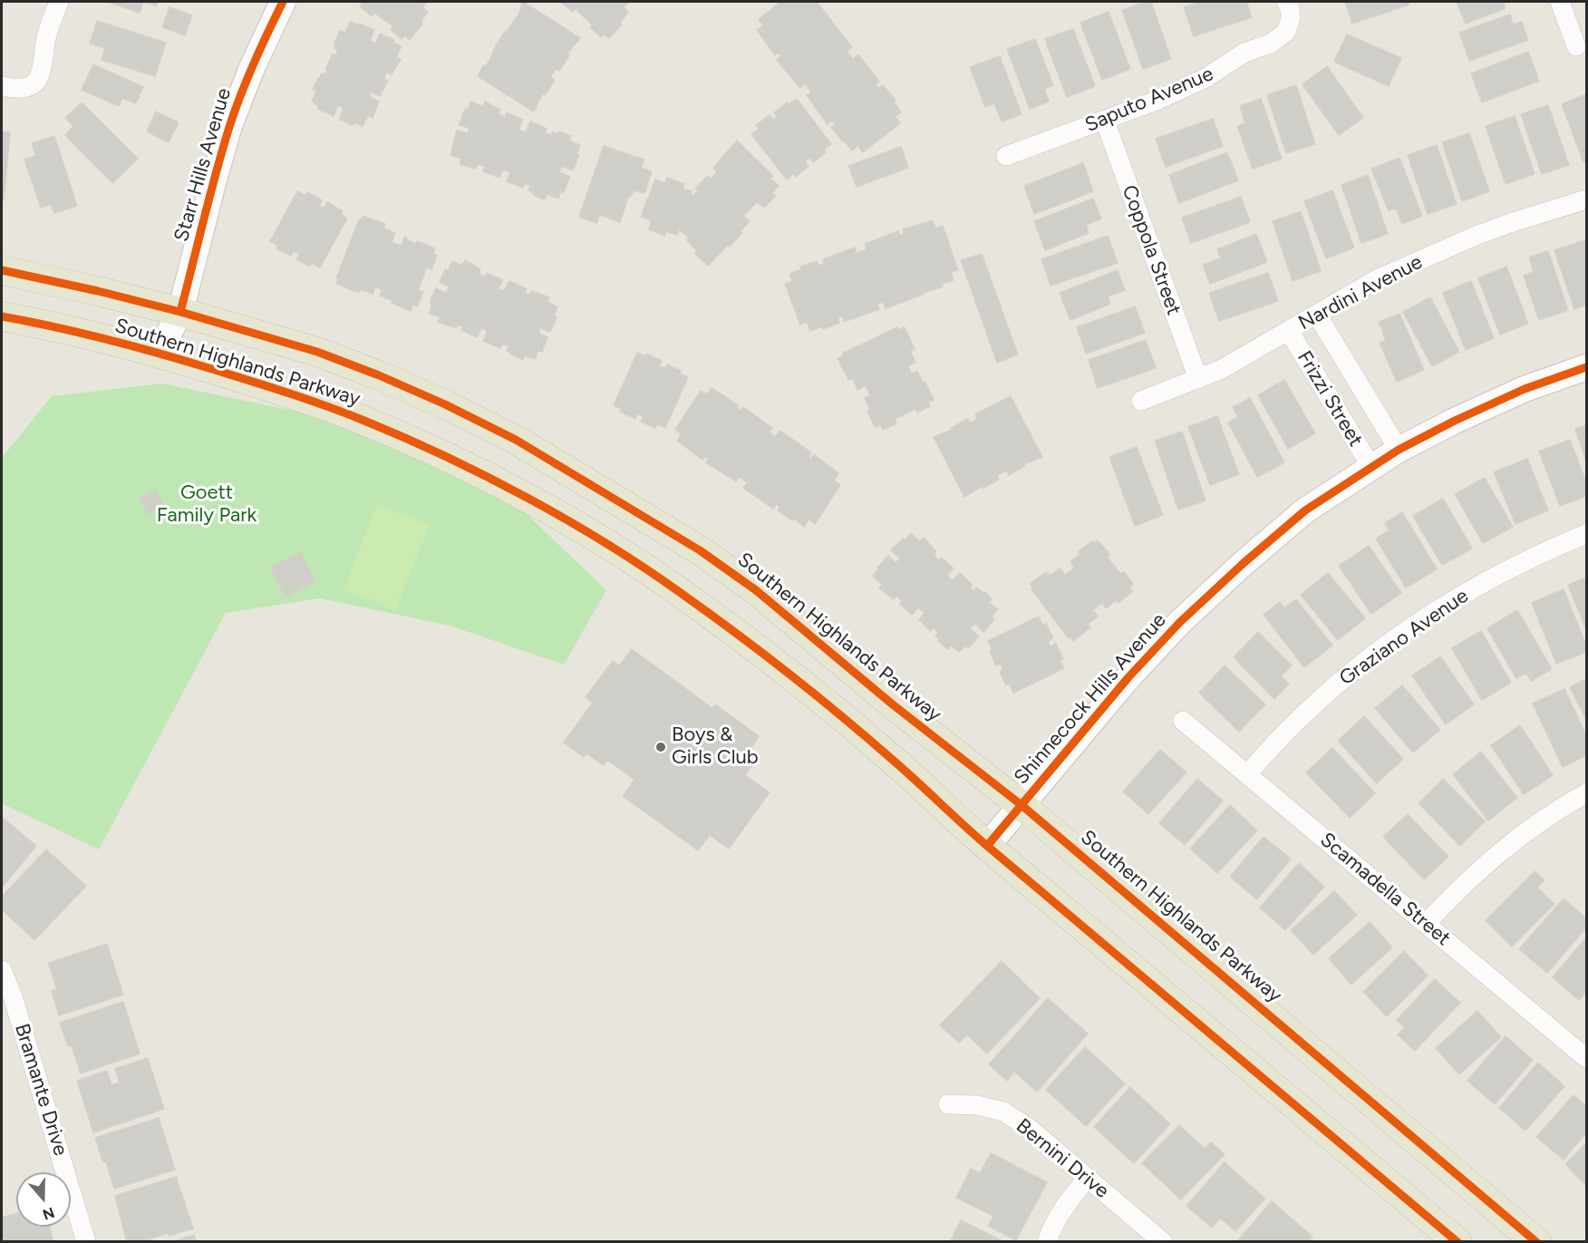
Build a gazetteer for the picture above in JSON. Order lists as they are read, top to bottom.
{
  "streets": {
    "main road": ["Southern Highlands Parkway"],
    "street": [
      "Saputo Avenue",
      "Starr Hills Avenue",
      "Coppola Street",
      "Nardini Avenue",
      "Frizzi Street",
      "Graziano Avenue",
      "Shinnecock Hills Avenue",
      "Scamadella Street",
      "Bramante Drive",
      "Bernini Drive"
    ]
  },
  "crossings": [
    ["Saputo Avenue", "Coppola Street"],
    ["Starr Hills Avenue", "Southern Highlands Parkway"],
    ["Coppola Street", "Nardini Avenue"],
    ["Nardini Avenue", "Frizzi Street"],
    ["Southern Highlands Parkway", "Shinnecock Hills Avenue"],
    ["Frizzi Street", "Shinnecock Hills Avenue"],
    ["Graziano Avenue", "Scamadella Street"]
  ],
  "parks": ["Goett Family Park"],
  "places": ["Boys & Girls Club"],
  "north": "bottom"
}
